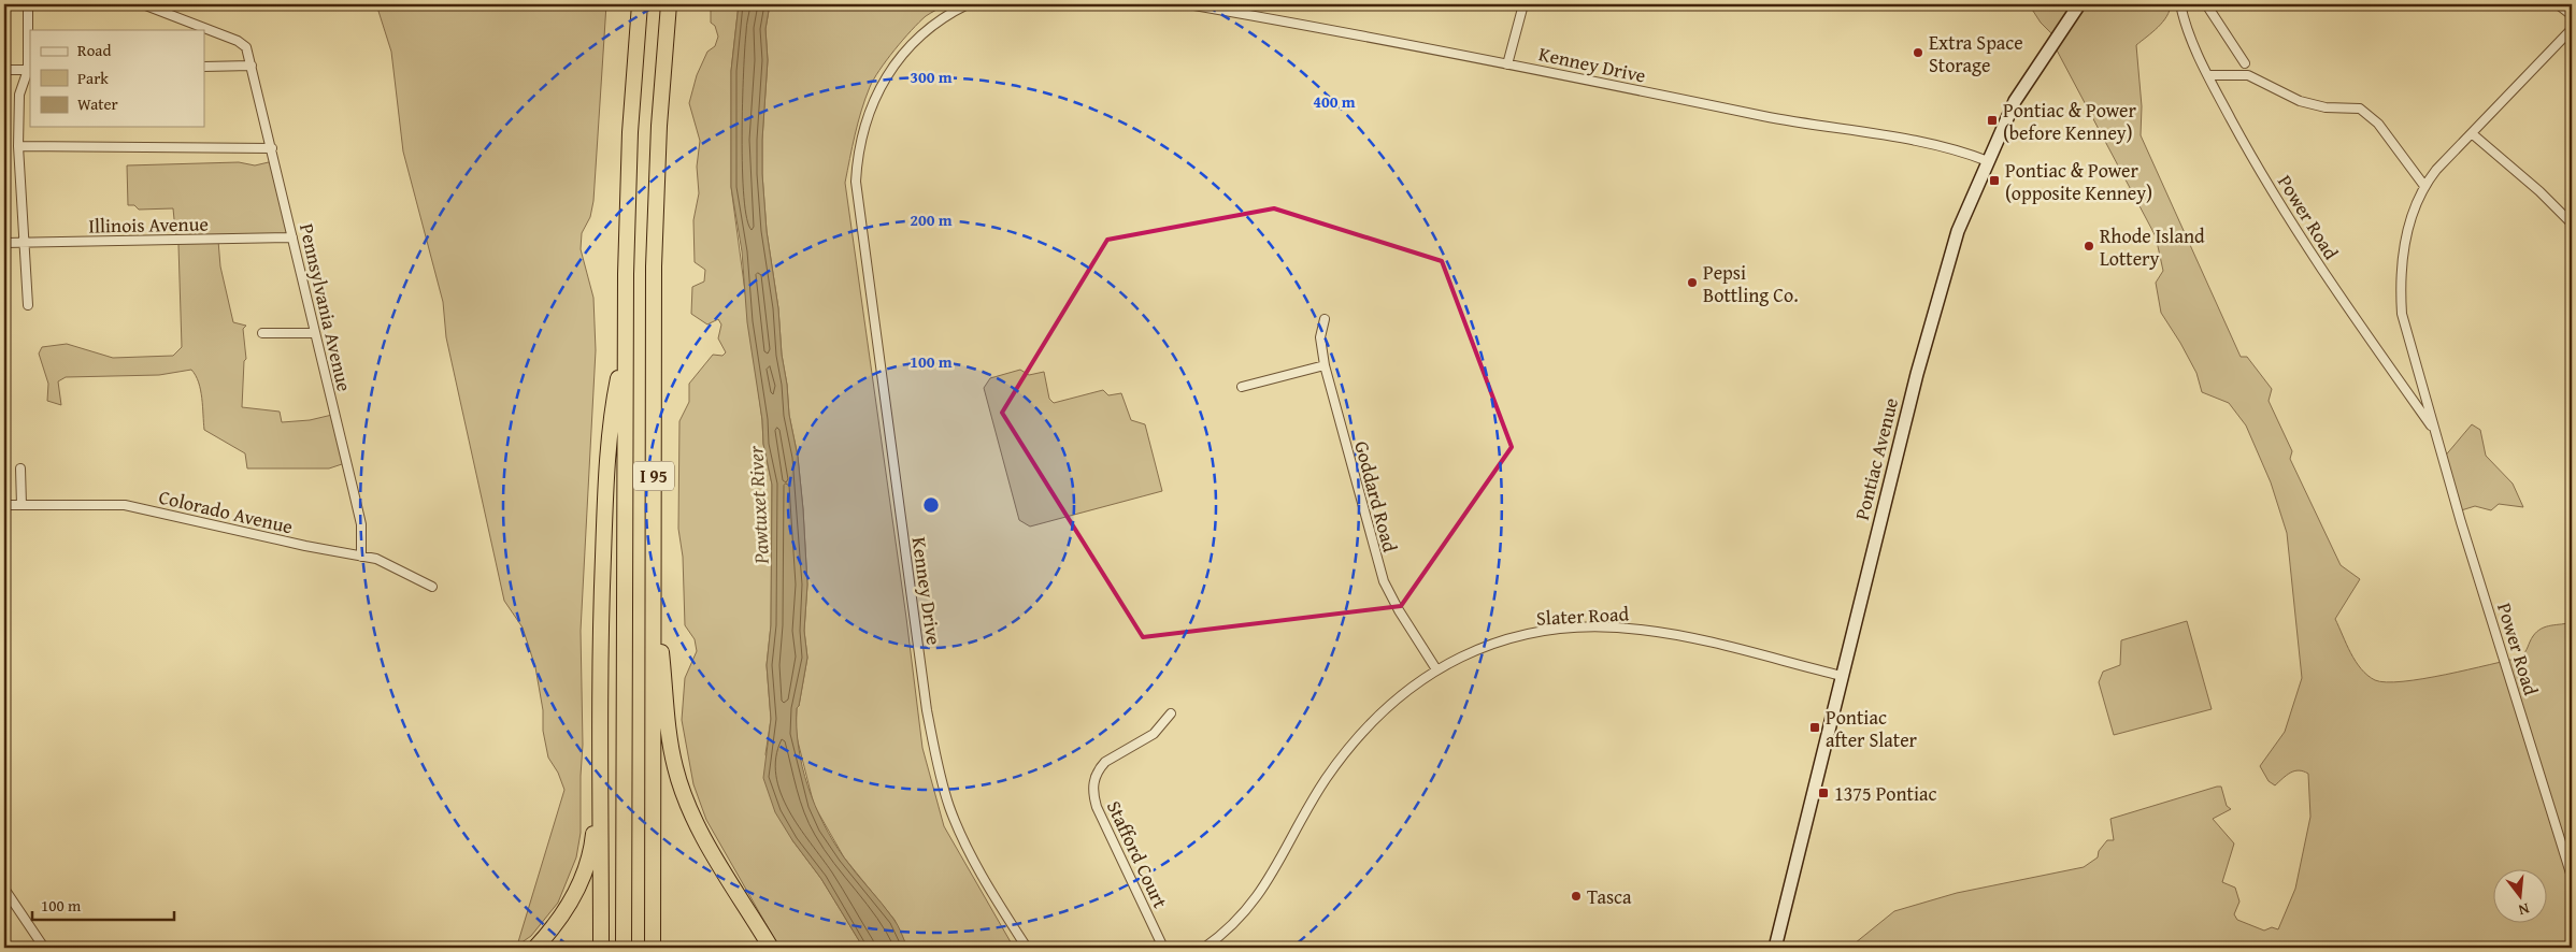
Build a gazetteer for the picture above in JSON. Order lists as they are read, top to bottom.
{
  "streets": {
    "highway": ["I 95"],
    "main road": ["Pontiac Avenue"],
    "street": [
      "Kenney Drive",
      "Power Road",
      "Illinois Avenue",
      "Pennsylvania Avenue",
      "Goddard Road",
      "Colorado Avenue",
      "Slater Road",
      "Stafford Court"
    ]
  },
  "crossings": [
    ["Kenney Drive", "Pontiac Avenue"],
    ["Illinois Avenue", "Pennsylvania Avenue"],
    ["Pennsylvania Avenue", "Colorado Avenue"],
    ["Pontiac Avenue", "Slater Road"],
    ["Goddard Road", "Slater Road"]
  ],
  "water": ["Pawtuxet River"],
  "places": {
    "other": [
      "Extra Space Storage",
      "Rhode Island Lottery",
      "Pepsi Bottling Co.",
      "Tasca"
    ],
    "transit": [
      "Pontiac & Power (before Kenney)",
      "Pontiac & Power (opposite Kenney)",
      "Pontiac after Slater",
      "1375 Pontiac"
    ]
  },
  "legend": ["Road", "Park", "Water"],
  "scale_bar": "100 m",
  "north": "bottom",
  "rings": [
    "300 m",
    "400 m",
    "200 m",
    "100 m"
  ]
}
